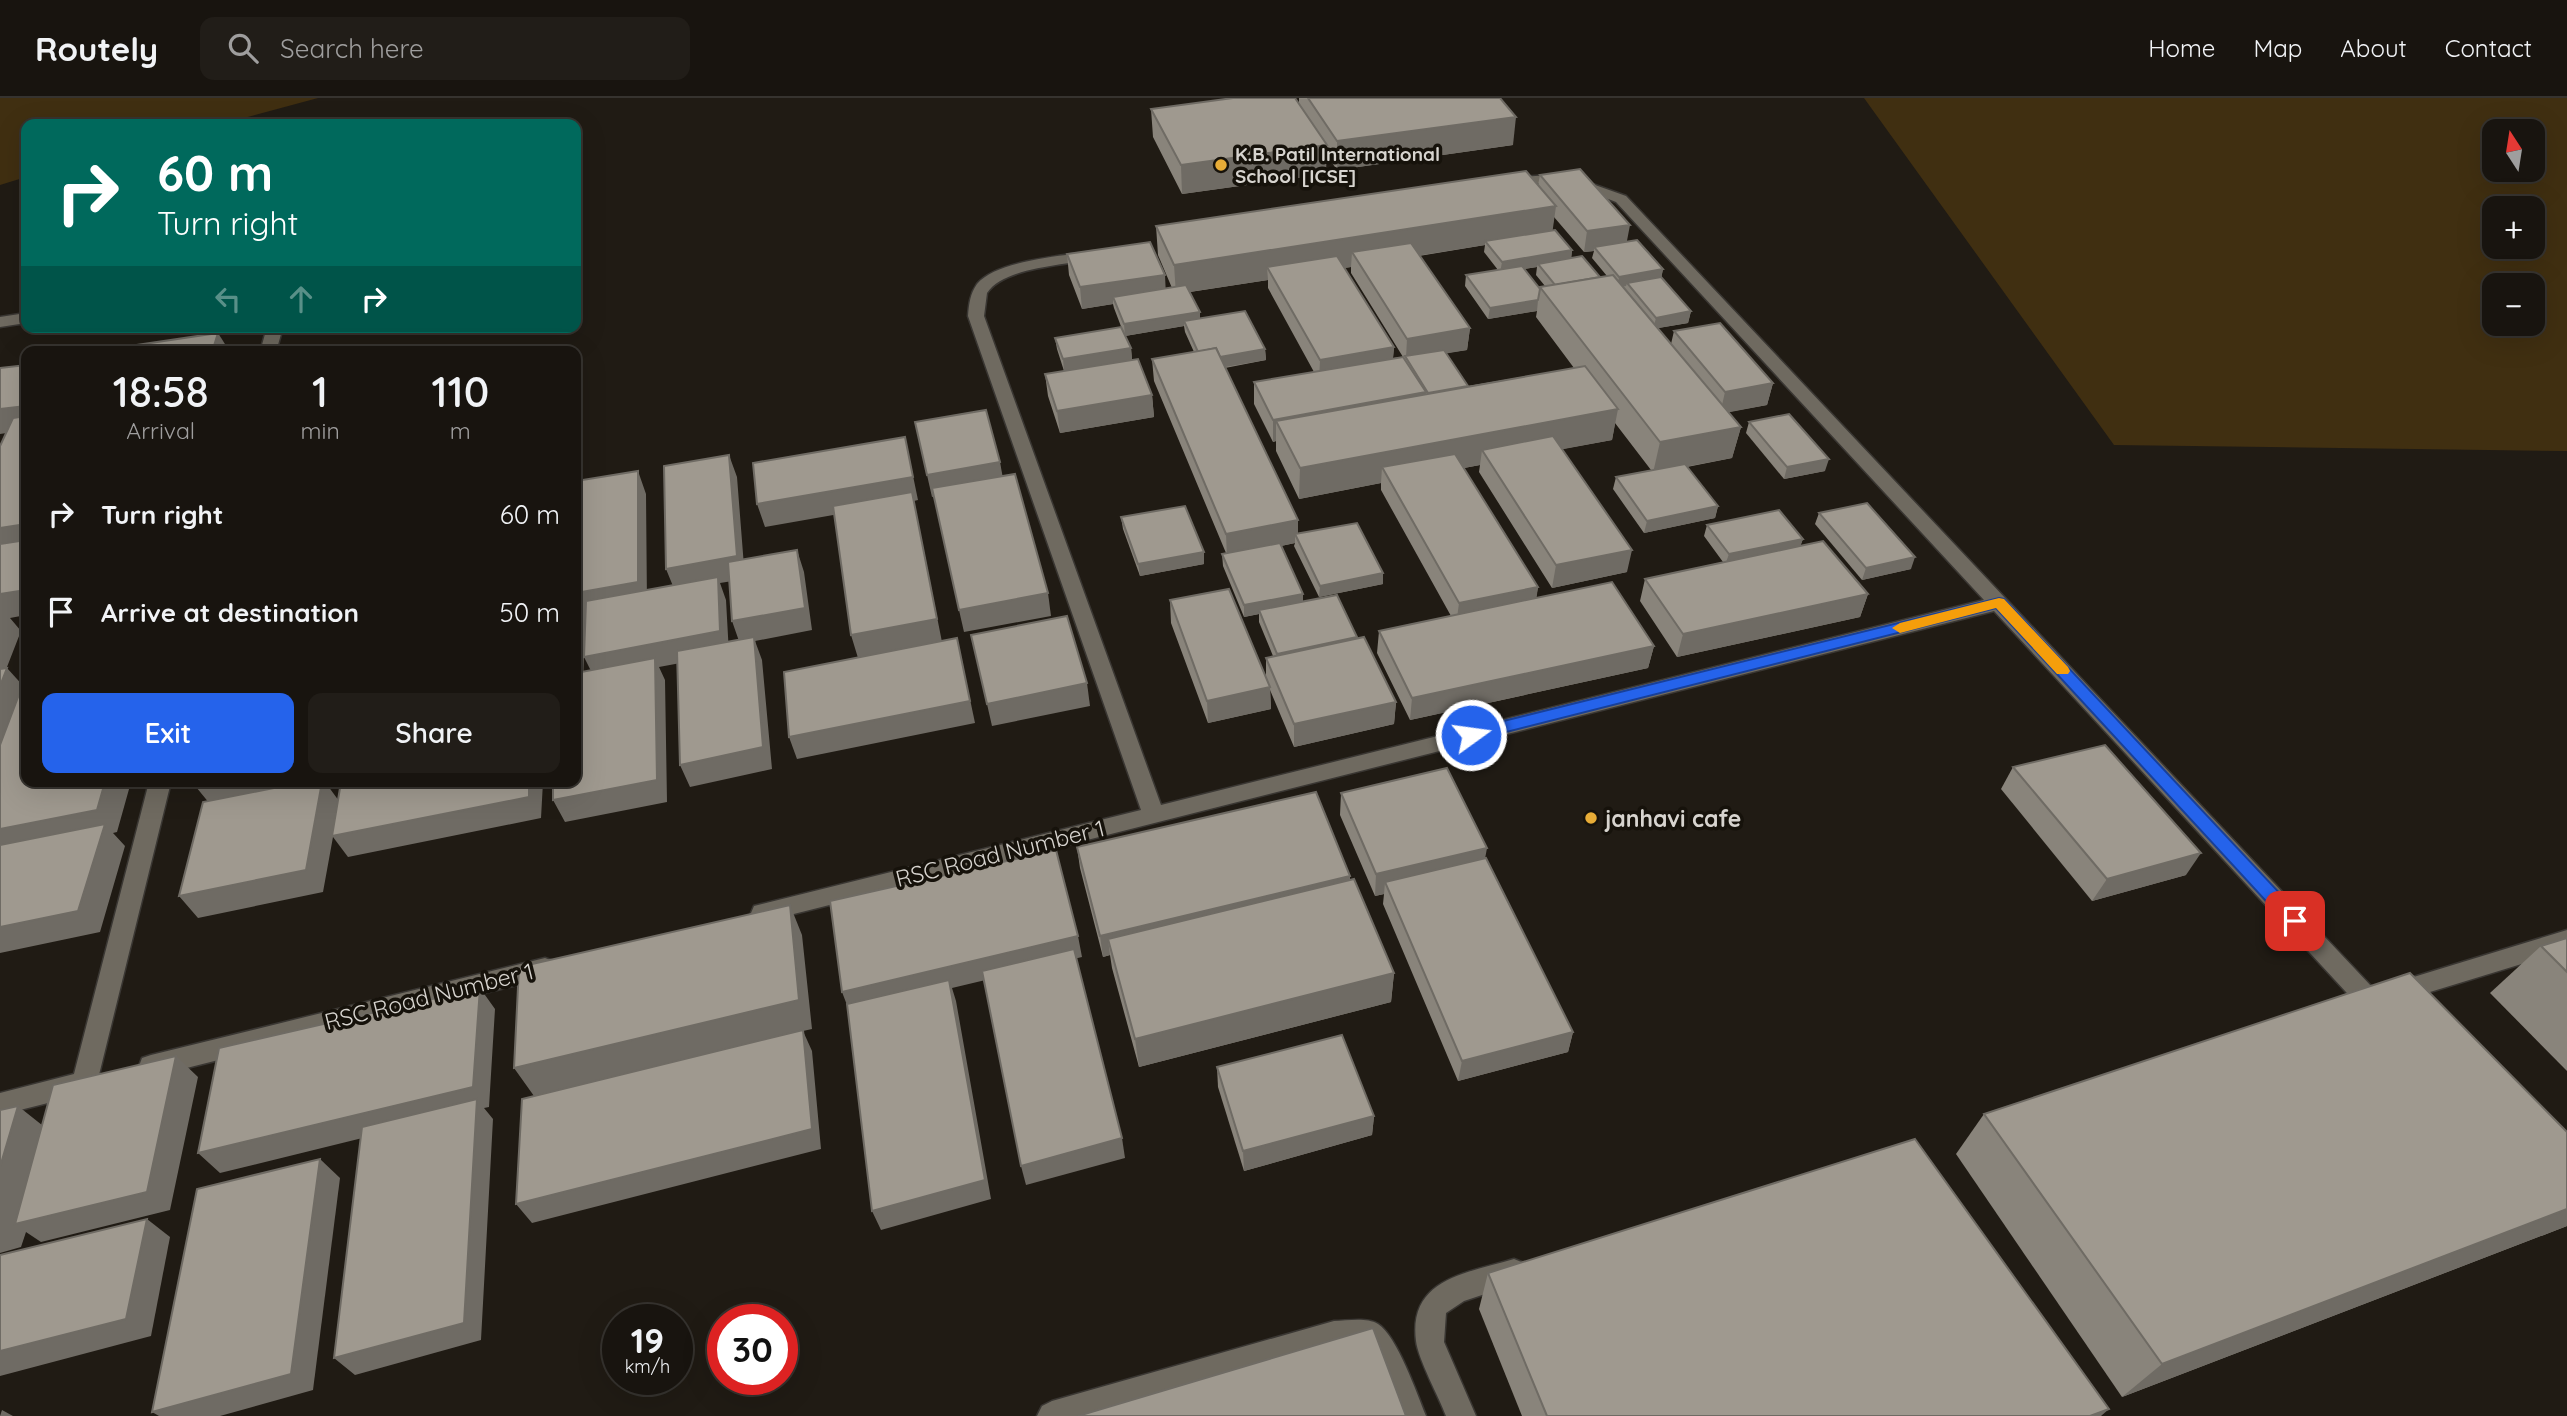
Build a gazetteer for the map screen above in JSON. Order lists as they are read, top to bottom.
{
  "streets": {
    "street": ["RSC Road Number 1"]
  },
  "places": ["K.B. Patil International School [ICSE]", "janhavi cafe"],
  "north": "top",
  "page": {
    "header": "Routely",
    "search": "Search here",
    "nav": [
      "Home",
      "Map",
      "About",
      "Contact"
    ],
    "map_buttons": ["+", "−"],
    "turn": ["60 m", "Turn right"],
    "eta": [
      "18:58",
      "Arrival",
      "1",
      "min",
      "110",
      "m"
    ],
    "list": [
      {
        "name": "Turn right",
        "value": "60 m"
      },
      {
        "name": "Arrive at destination",
        "value": "50 m"
      }
    ],
    "buttons": ["Exit", "Share"],
    "speed": "19 km/h",
    "limit": "30"
  }
}
